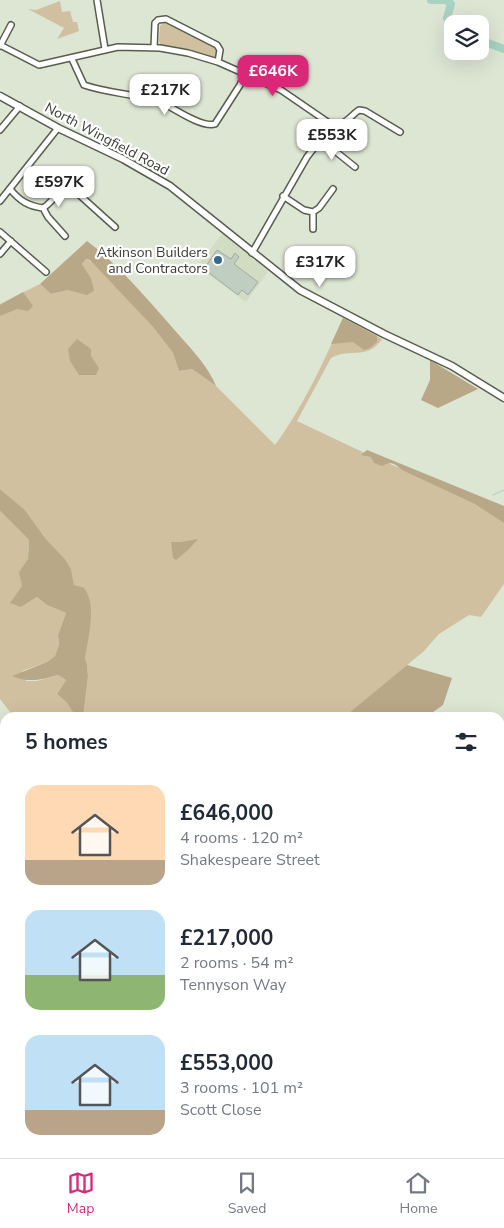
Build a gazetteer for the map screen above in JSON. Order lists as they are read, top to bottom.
{
  "streets": {
    "main road": ["North Wingfield Road"]
  },
  "places": ["Atkinson Builders and Contractors"],
  "page": {
    "price": [
      "£646K",
      "£217K",
      "£553K",
      "£597K",
      "£317K"
    ],
    "heading": "5 homes",
    "list": [
      {
        "name": "£646,000",
        "note": "4 rooms · 120 m² · Shakespeare Street"
      },
      {
        "name": "£217,000",
        "note": "2 rooms · 54 m² · Tennyson Way"
      },
      {
        "name": "£553,000",
        "note": "3 rooms · 101 m² · Scott Close"
      }
    ],
    "tabs": ["Map", "Saved", "Home"]
  }
}
